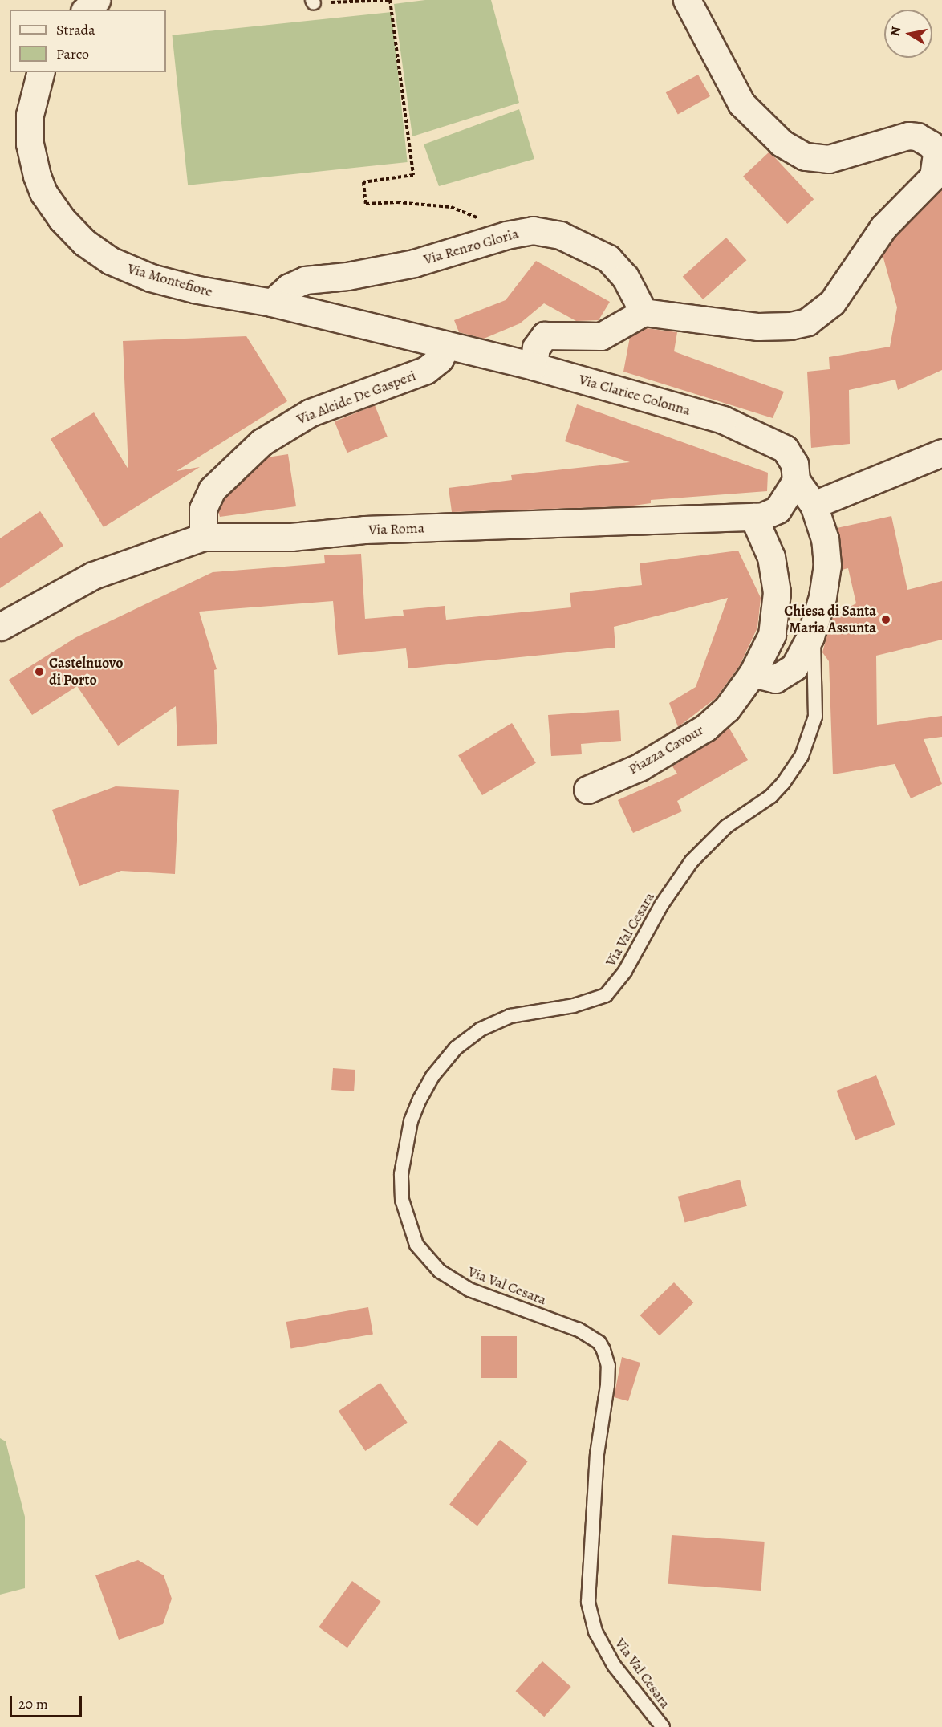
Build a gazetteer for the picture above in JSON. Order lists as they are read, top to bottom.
{
  "streets": {
    "main road": [
      "Via Renzo Gloria",
      "Via Montefiore",
      "Via Clarice Colonna",
      "Via Alcide De Gasperi",
      "Via Roma",
      "Piazza Cavour"
    ],
    "lane": ["Via Val Cesara"]
  },
  "crossings": [
    ["Via Renzo Gloria", "Via Montefiore"],
    ["Via Montefiore", "Via Clarice Colonna"],
    ["Via Montefiore", "Via Alcide De Gasperi"],
    ["Via Clarice Colonna", "Via Alcide De Gasperi"],
    ["Via Clarice Colonna", "Via Roma"],
    ["Via Alcide De Gasperi", "Via Roma"],
    ["Via Roma", "Piazza Cavour"]
  ],
  "places": ["Chiesa di Santa Maria Assunta", "Castelnuovo di Porto"],
  "legend": ["Strada", "Parco"],
  "scale_bar": "20 m",
  "north": "left"
}
